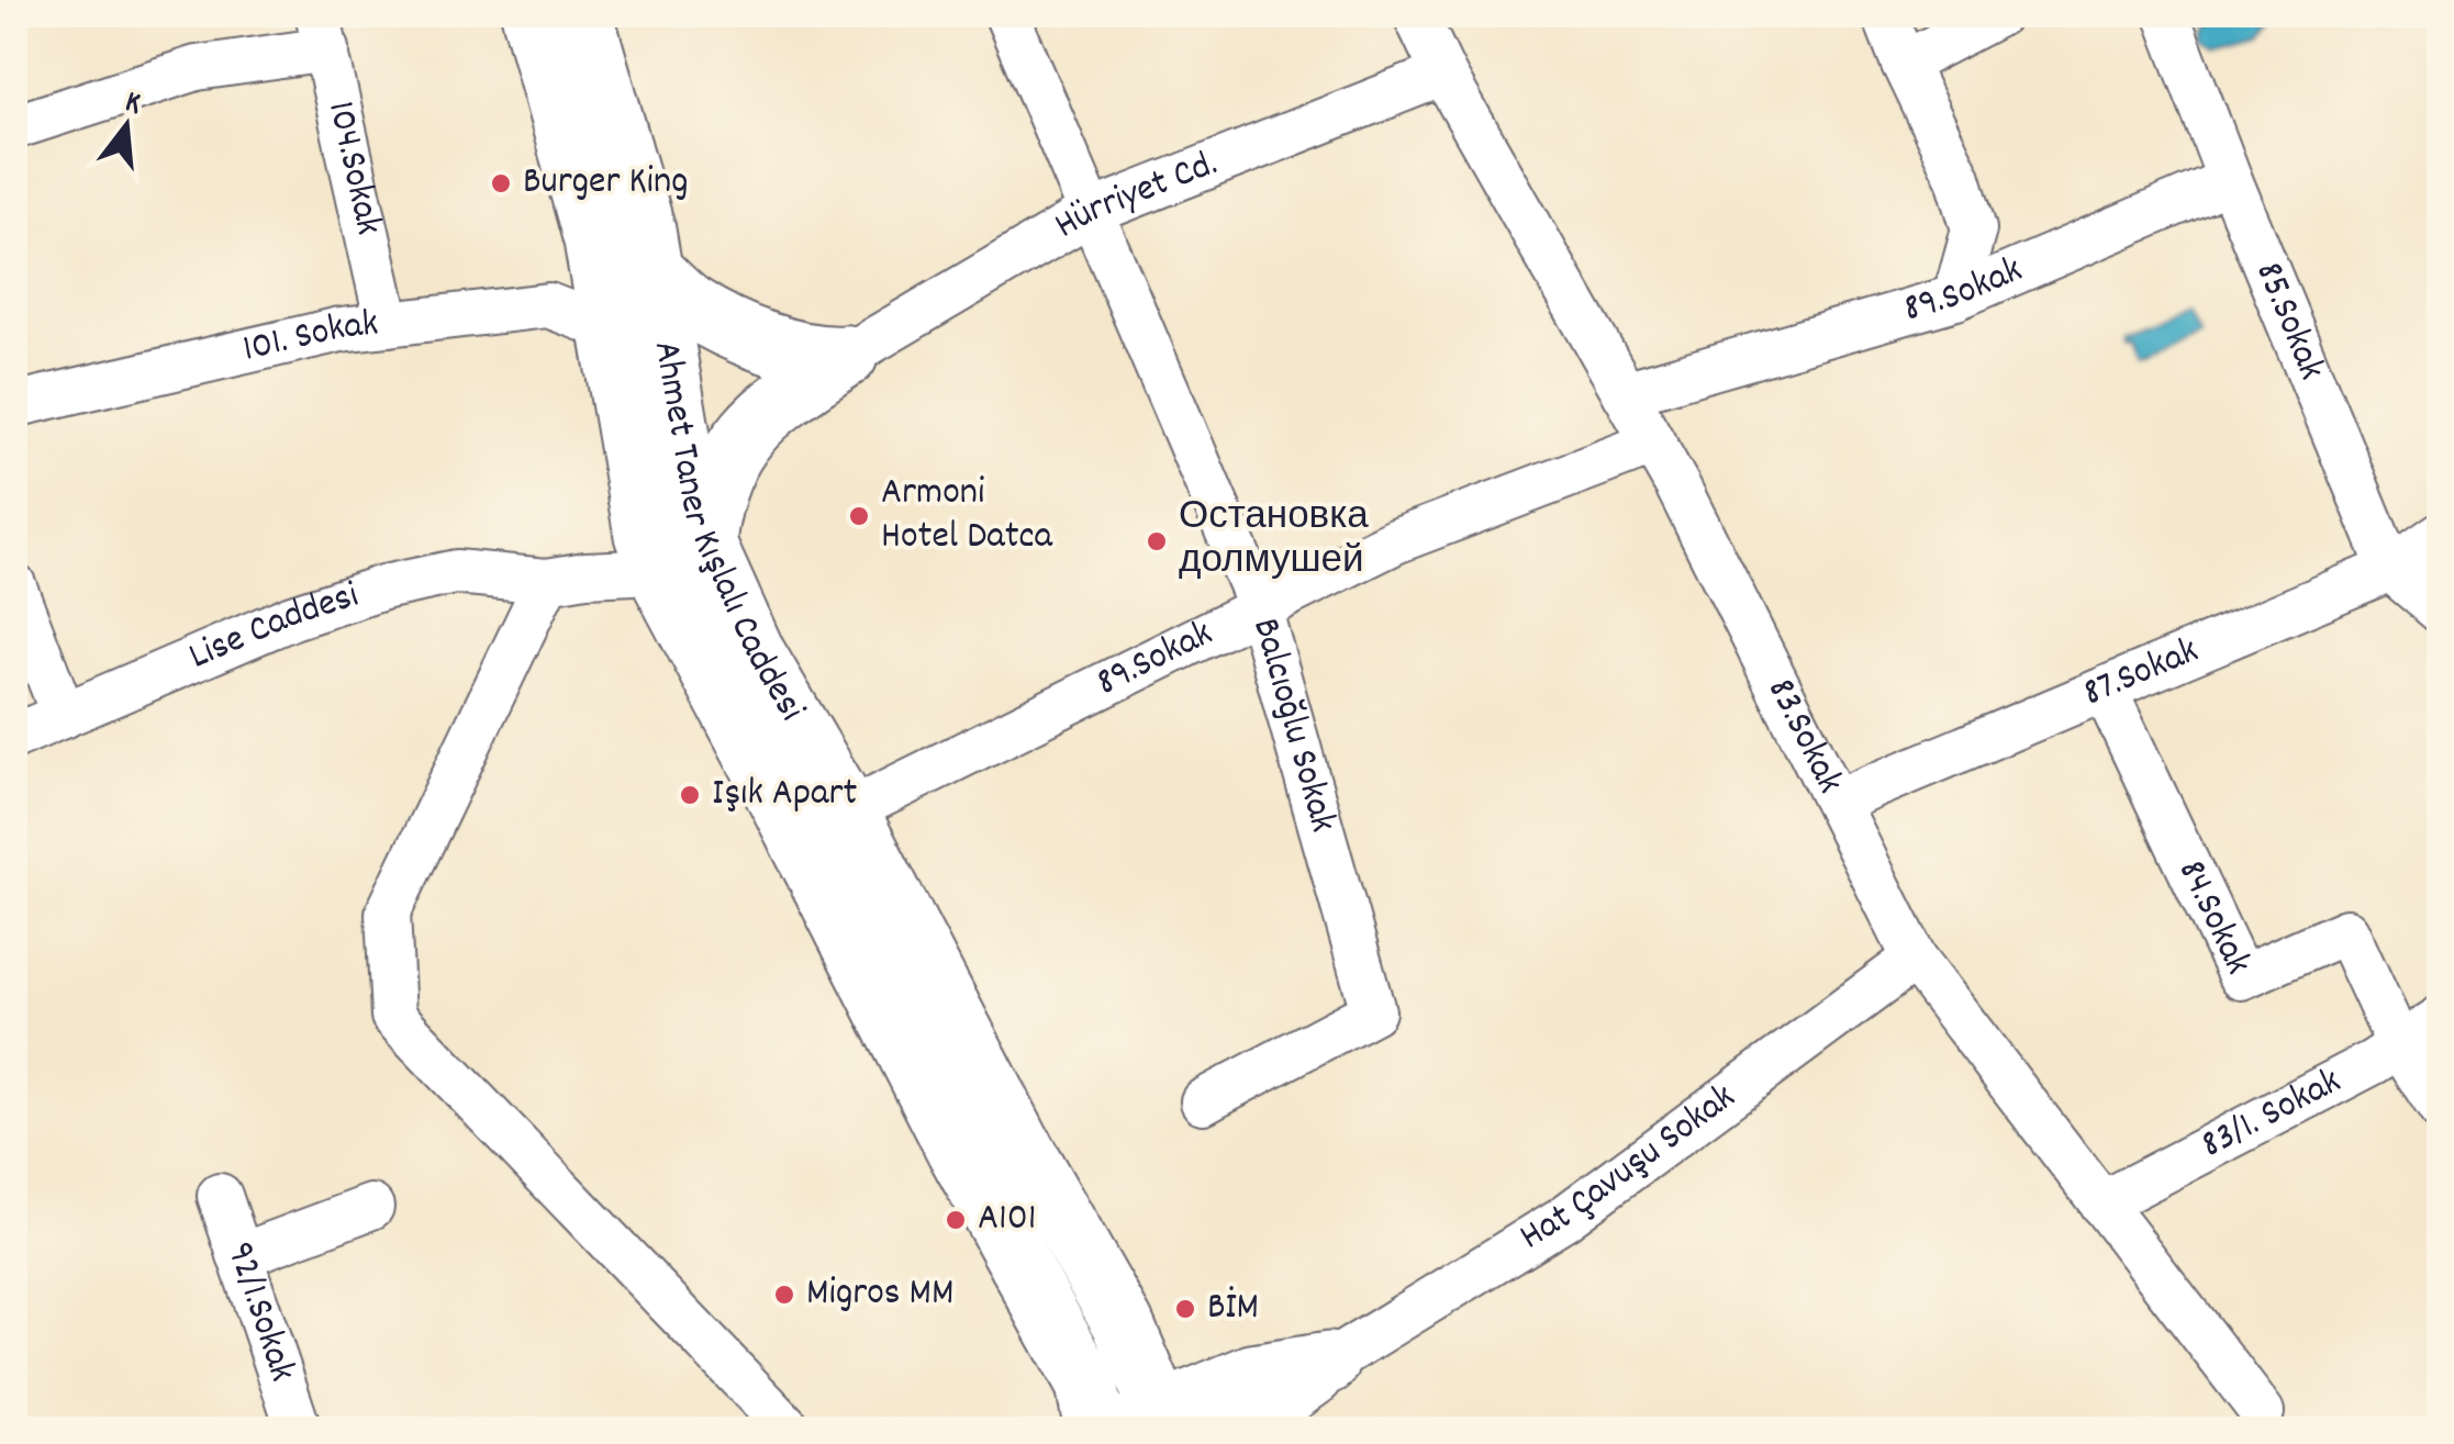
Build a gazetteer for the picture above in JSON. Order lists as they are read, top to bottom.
{
  "streets": {
    "main road": ["Ahmet Taner Kışlalı Caddesi"],
    "street": [
      "104.Sokak",
      "Hürriyet Cd.",
      "89.Sokak",
      "85.Sokak",
      "101. Sokak",
      "Lise Caddesi",
      "87.Sokak",
      "Balcıoğlu Sokak",
      "83.Sokak",
      "84.Sokak",
      "83/1. Sokak",
      "Hat Çavuşu Sokak",
      "92/1.Sokak"
    ]
  },
  "crossings": [
    ["104.Sokak", "101. Sokak"],
    ["Hürriyet Cd.", "Balcıoğlu Sokak"],
    ["Hürriyet Cd.", "83.Sokak"],
    ["89.Sokak", "85.Sokak"],
    ["89.Sokak", "Ahmet Taner Kışlalı Caddesi"],
    ["89.Sokak", "Balcıoğlu Sokak"],
    ["89.Sokak", "83.Sokak"],
    ["85.Sokak", "87.Sokak"],
    ["101. Sokak", "Ahmet Taner Kışlalı Caddesi"],
    ["Ahmet Taner Kışlalı Caddesi", "Lise Caddesi"],
    ["87.Sokak", "83.Sokak"],
    ["87.Sokak", "84.Sokak"],
    ["83.Sokak", "83/1. Sokak"],
    ["83.Sokak", "Hat Çavuşu Sokak"],
    ["84.Sokak", "83/1. Sokak"]
  ],
  "places": [
    "Burger King",
    "Armoni Hotel Datca",
    "Остановка долмушей",
    "Işık Apart",
    "A101",
    "Migros MM",
    "BİM"
  ],
  "north": "top"
}
